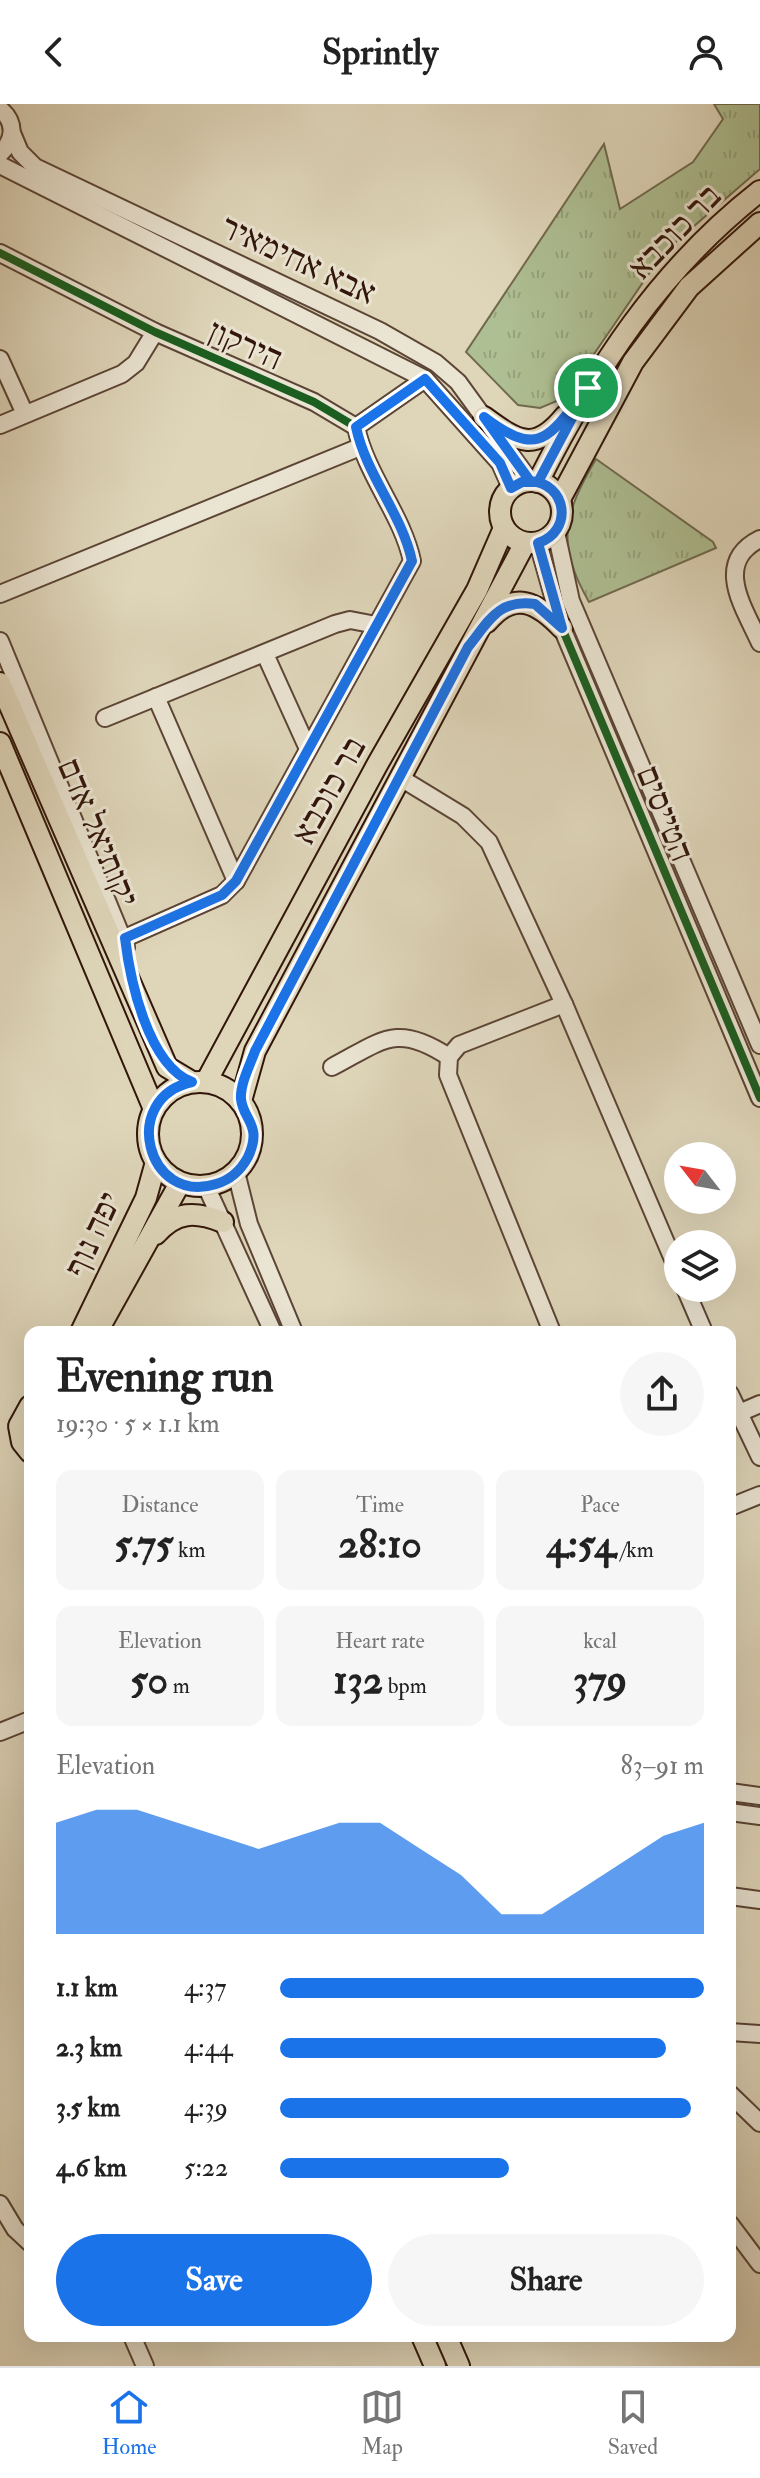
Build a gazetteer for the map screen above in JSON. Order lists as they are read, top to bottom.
{
  "streets": {
    "main road": ["בר כוכבא", "יקותיאל אדם", "יפה נוף"],
    "street": ["אבא אחימאיר", "הירקון", "הטייסים"]
  },
  "crossings": [
    ["בר כוכבא", "אבא אחימאיר"],
    ["בר כוכבא", "הטייסים"],
    ["בר כוכבא", "יקותיאל אדם"],
    ["בר כוכבא", "יפה נוף"],
    ["אבא אחימאיר", "הטייסים"],
    ["יקותיאל אדם", "יפה נוף"]
  ],
  "north": "top left",
  "page": {
    "header": "Sprintly",
    "heading": ["Evening run", "19:30 · 5 × 1.1 km"],
    "stats": [
      ["Distance", "5.75 km"],
      ["Time", "28:10"],
      ["Pace", "4:54 /km"],
      ["Elevation", "50 m"],
      ["Heart rate", "132 bpm"],
      ["kcal", "379"]
    ],
    "chart": ["Elevation", "83–91 m"],
    "list": [
      {
        "name": "1.1 km",
        "note": "4:37"
      },
      {
        "name": "2.3 km",
        "note": "4:44"
      },
      {
        "name": "3.5 km",
        "note": "4:39"
      },
      {
        "name": "4.6 km",
        "note": "5:22"
      }
    ],
    "buttons": ["Save", "Share"],
    "tabs": ["Home", "Map", "Saved"]
  }
}
